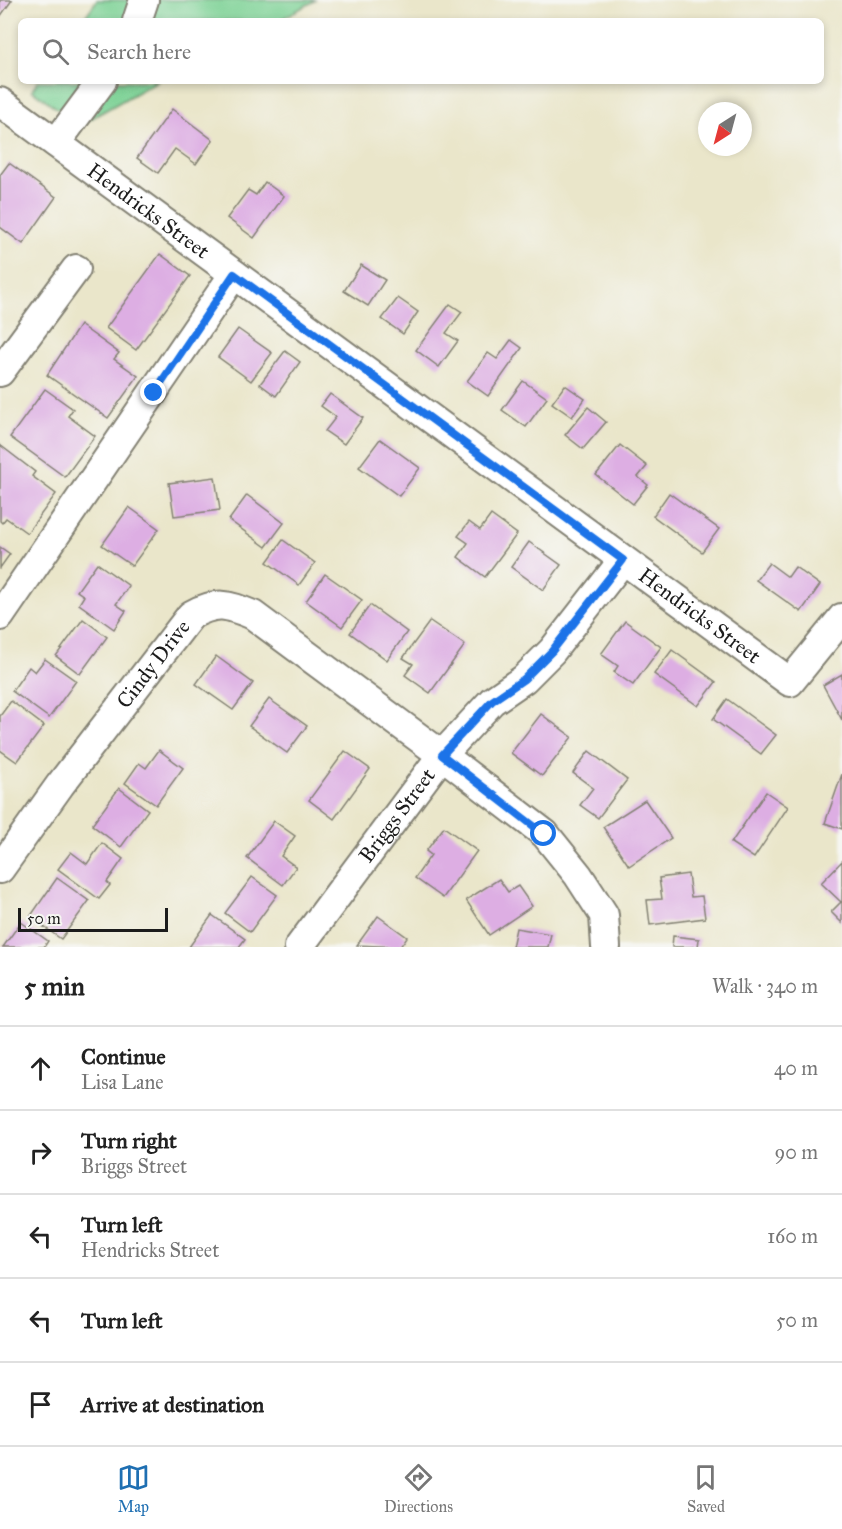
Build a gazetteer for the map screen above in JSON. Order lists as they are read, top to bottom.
{
  "streets": {
    "street": ["Hendricks Street", "Cindy Drive", "Briggs Street"]
  },
  "crossings": [
    ["Hendricks Street", "Briggs Street"],
    ["Cindy Drive", "Briggs Street"]
  ],
  "scale_bar": "50 m",
  "north": "bottom left",
  "page": {
    "search": "Search here",
    "scale": "50 m",
    "heading": ["5 min", "Walk · 340 m"],
    "list": [
      ["Continue", "Lisa Lane", "40 m"],
      ["Turn right", "Briggs Street", "90 m"],
      ["Turn left", "Hendricks Street", "160 m"],
      ["Turn left", "50 m"],
      "Arrive at destination"
    ],
    "nav": ["Map", "Directions", "Saved"]
  }
}
